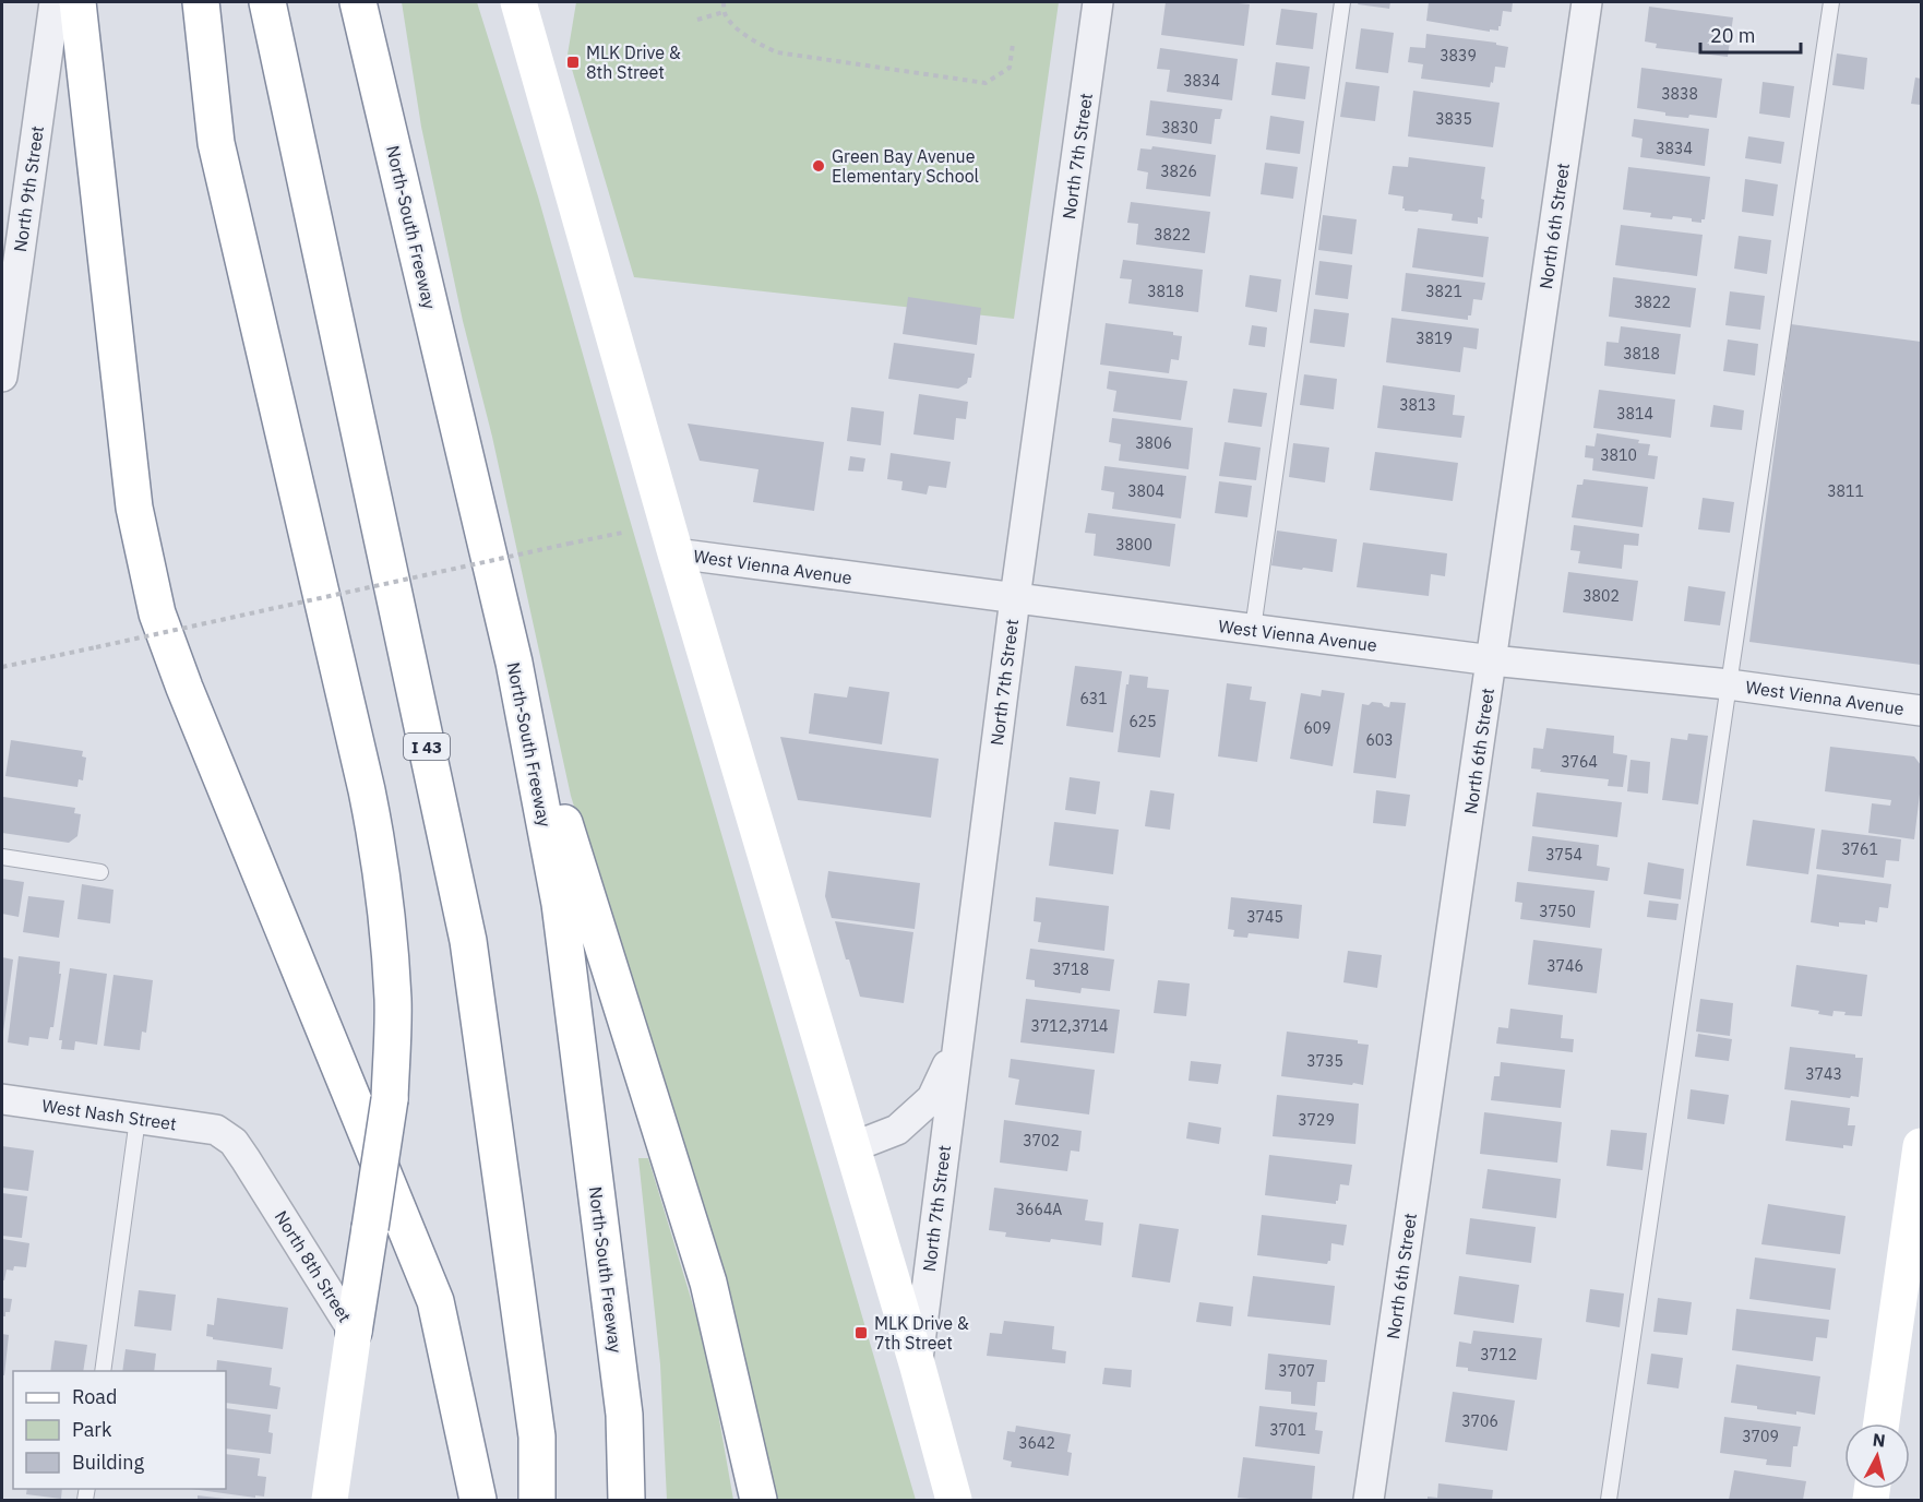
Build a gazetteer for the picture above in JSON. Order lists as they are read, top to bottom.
{
  "streets": {
    "main road": ["North-South Freeway", "I 43", "North 8th Street"],
    "street": [
      "North 7th Street",
      "North 9th Street",
      "North 6th Street",
      "West Vienna Avenue",
      "West Nash Street"
    ]
  },
  "crossings": [
    ["North 7th Street", "West Vienna Avenue"],
    ["North 6th Street", "West Vienna Avenue"],
    ["West Nash Street", "North 8th Street"]
  ],
  "places": {
    "transit": ["MLK Drive & 8th Street", "MLK Drive & 7th Street"],
    "other": ["Green Bay Avenue Elementary School"]
  },
  "house_numbers": [
    "3839",
    "3834",
    "3838",
    "3835",
    "3830",
    "3834",
    "3826",
    "3822",
    "3818",
    "3821",
    "3822",
    "3819",
    "3818",
    "3813",
    "3814",
    "3806",
    "3810",
    "3804",
    "3811",
    "3800",
    "3802",
    "631",
    "625",
    "609",
    "603",
    "3764",
    "3761",
    "3754",
    "3750",
    "3745",
    "3746",
    "3718",
    "3712,3714",
    "3735",
    "3743",
    "3729",
    "3702",
    "3664A",
    "3712",
    "3707",
    "3706",
    "3701",
    "3709",
    "3642"
  ],
  "legend": ["Road", "Park", "Building"],
  "scale_bar": "20 m",
  "north": "top"
}
